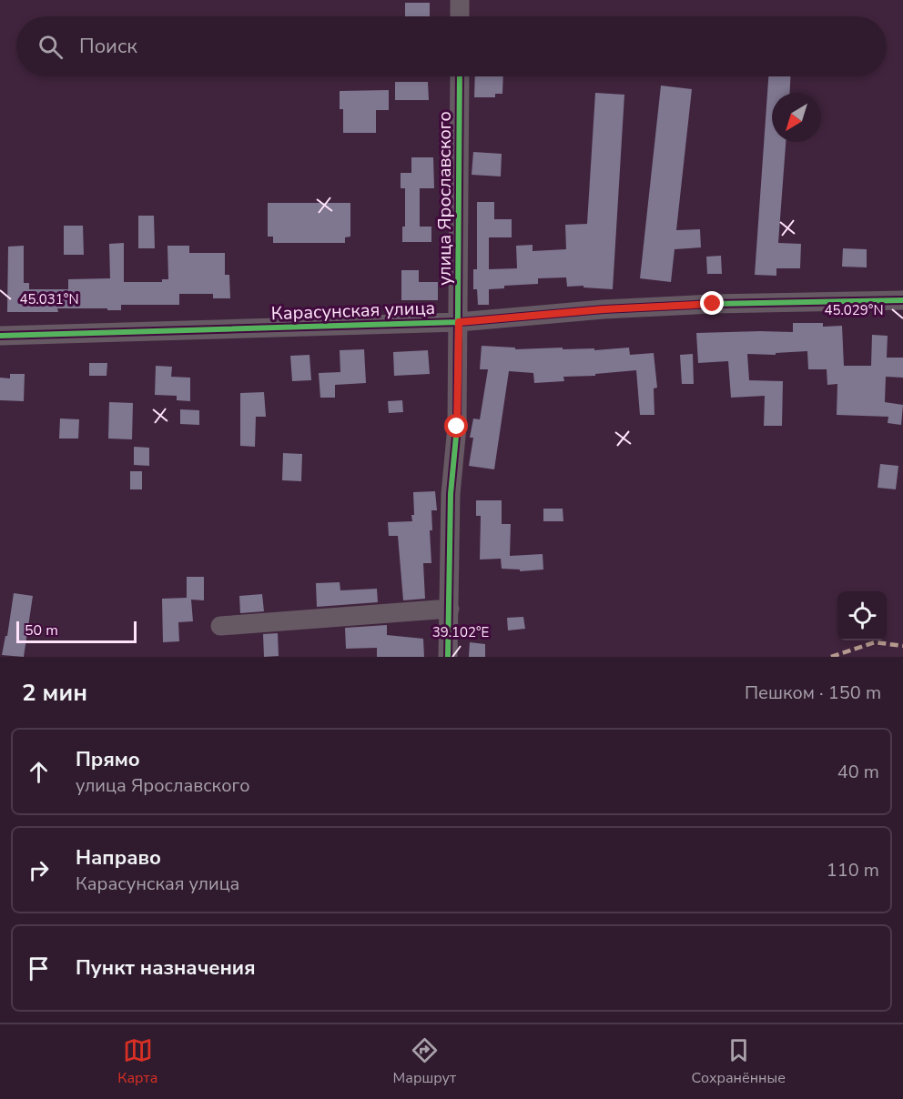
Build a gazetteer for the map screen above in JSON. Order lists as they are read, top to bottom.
{
  "streets": {
    "street": ["улица Ярославского", "Карасунская улица"]
  },
  "crossings": [
    ["улица Ярославского", "Карасунская улица"]
  ],
  "scale_bar": "50 m",
  "north": "bottom left",
  "page": {
    "search": "Поиск",
    "scale": "50 m",
    "heading": ["2 мин", "Пешком · 150 m"],
    "list": [
      ["Прямо", "улица Ярославского", "40 m"],
      ["Направо", "Карасунская улица", "110 m"],
      "Пункт назначения"
    ],
    "nav": ["Карта", "Маршрут", "Сохранённые"]
  },
  "coordinates": ["45.031°N", "45.029°N", "39.102°E"]
}
